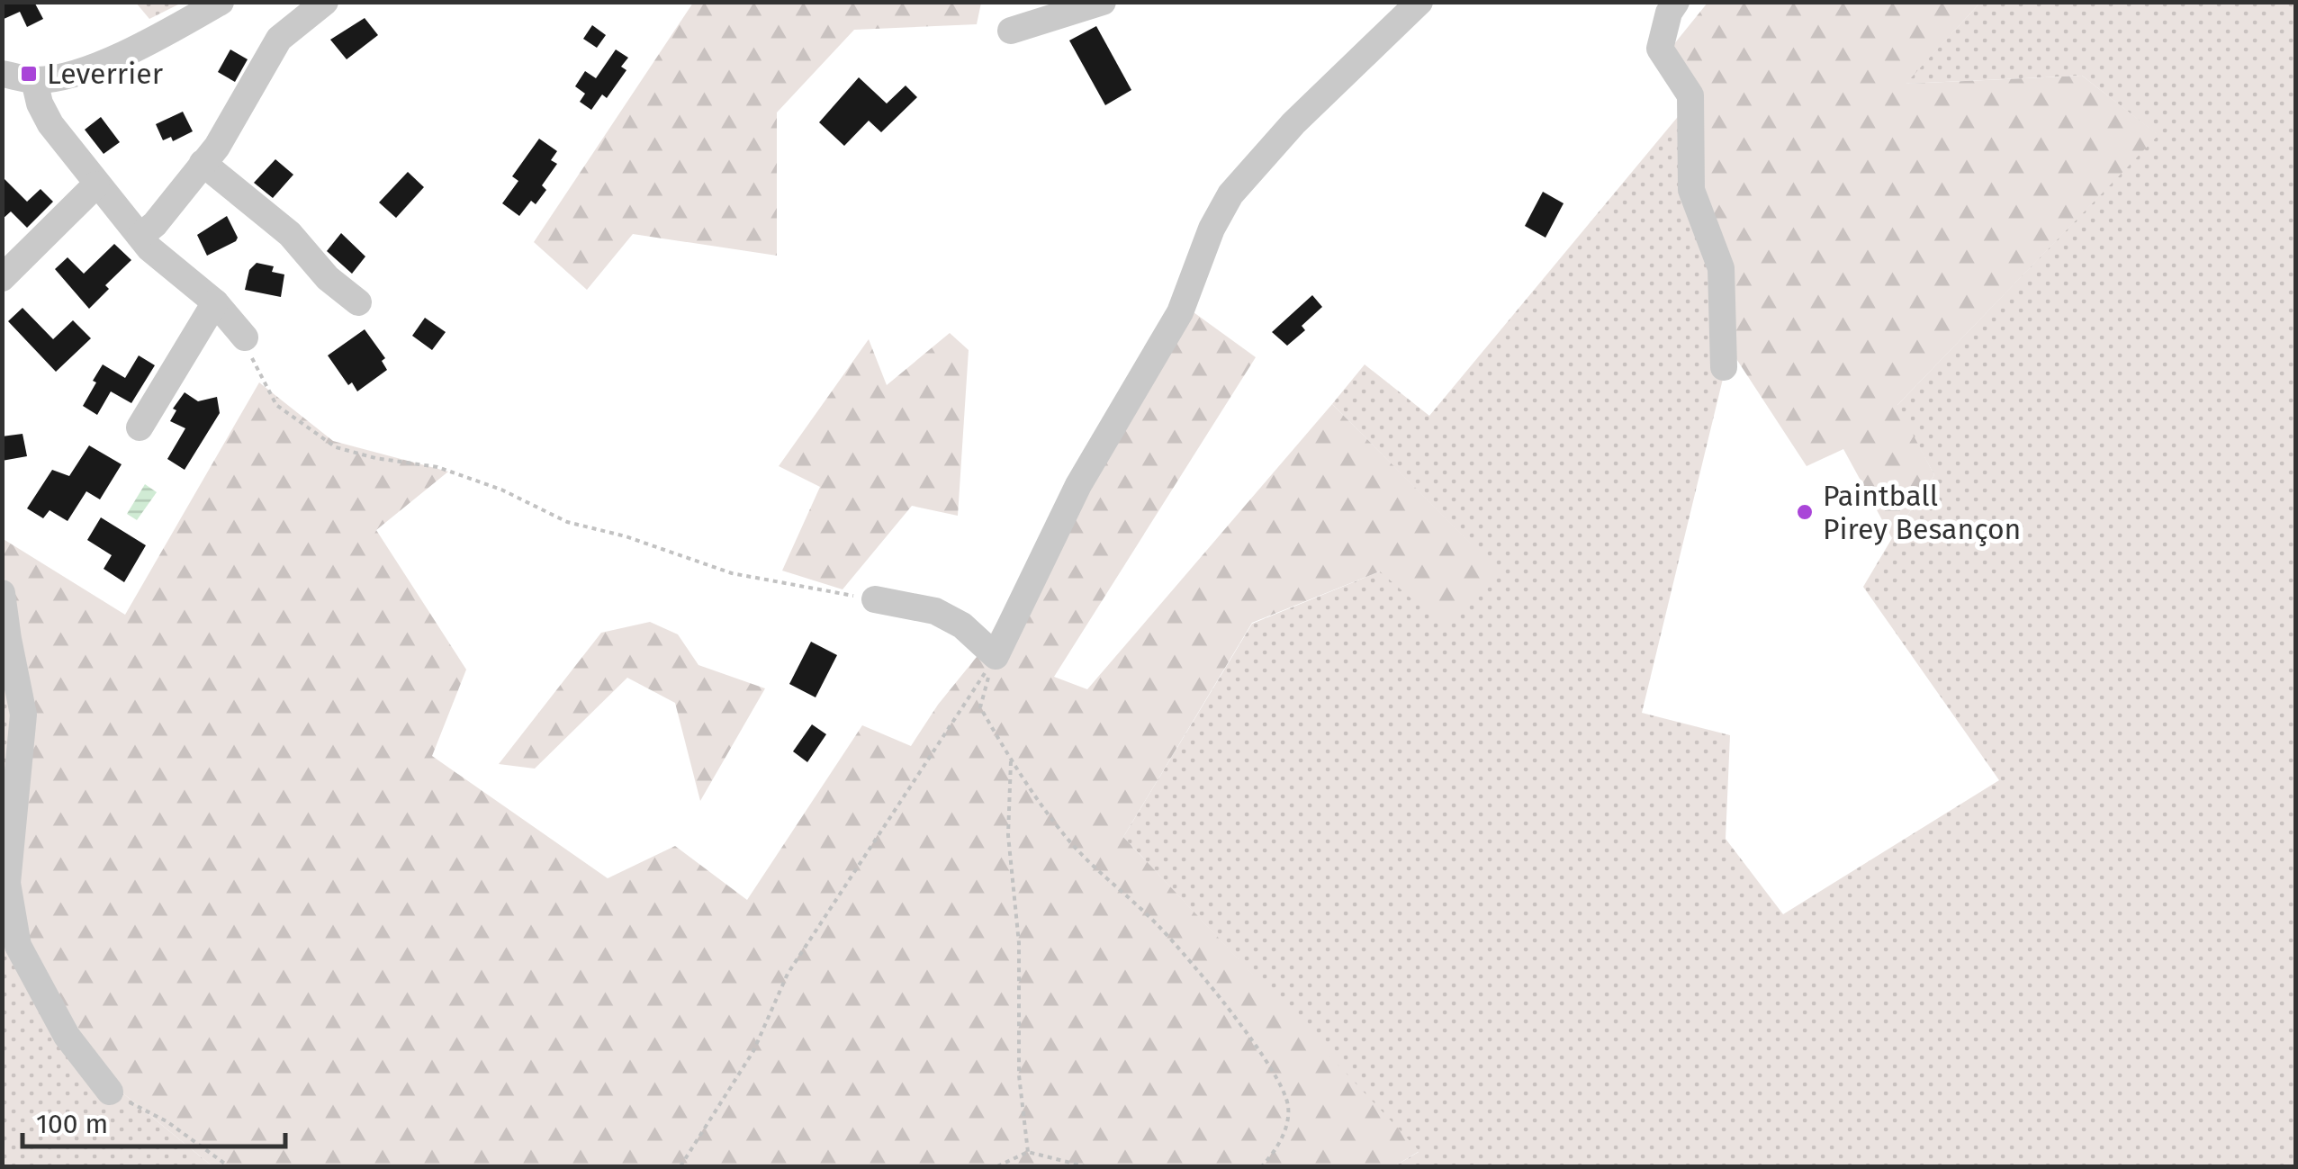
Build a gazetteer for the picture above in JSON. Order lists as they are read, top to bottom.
{
  "places": {
    "transit": ["Leverrier"],
    "other": ["Paintball Pirey Besançon"]
  },
  "scale_bar": "100 m"
}
